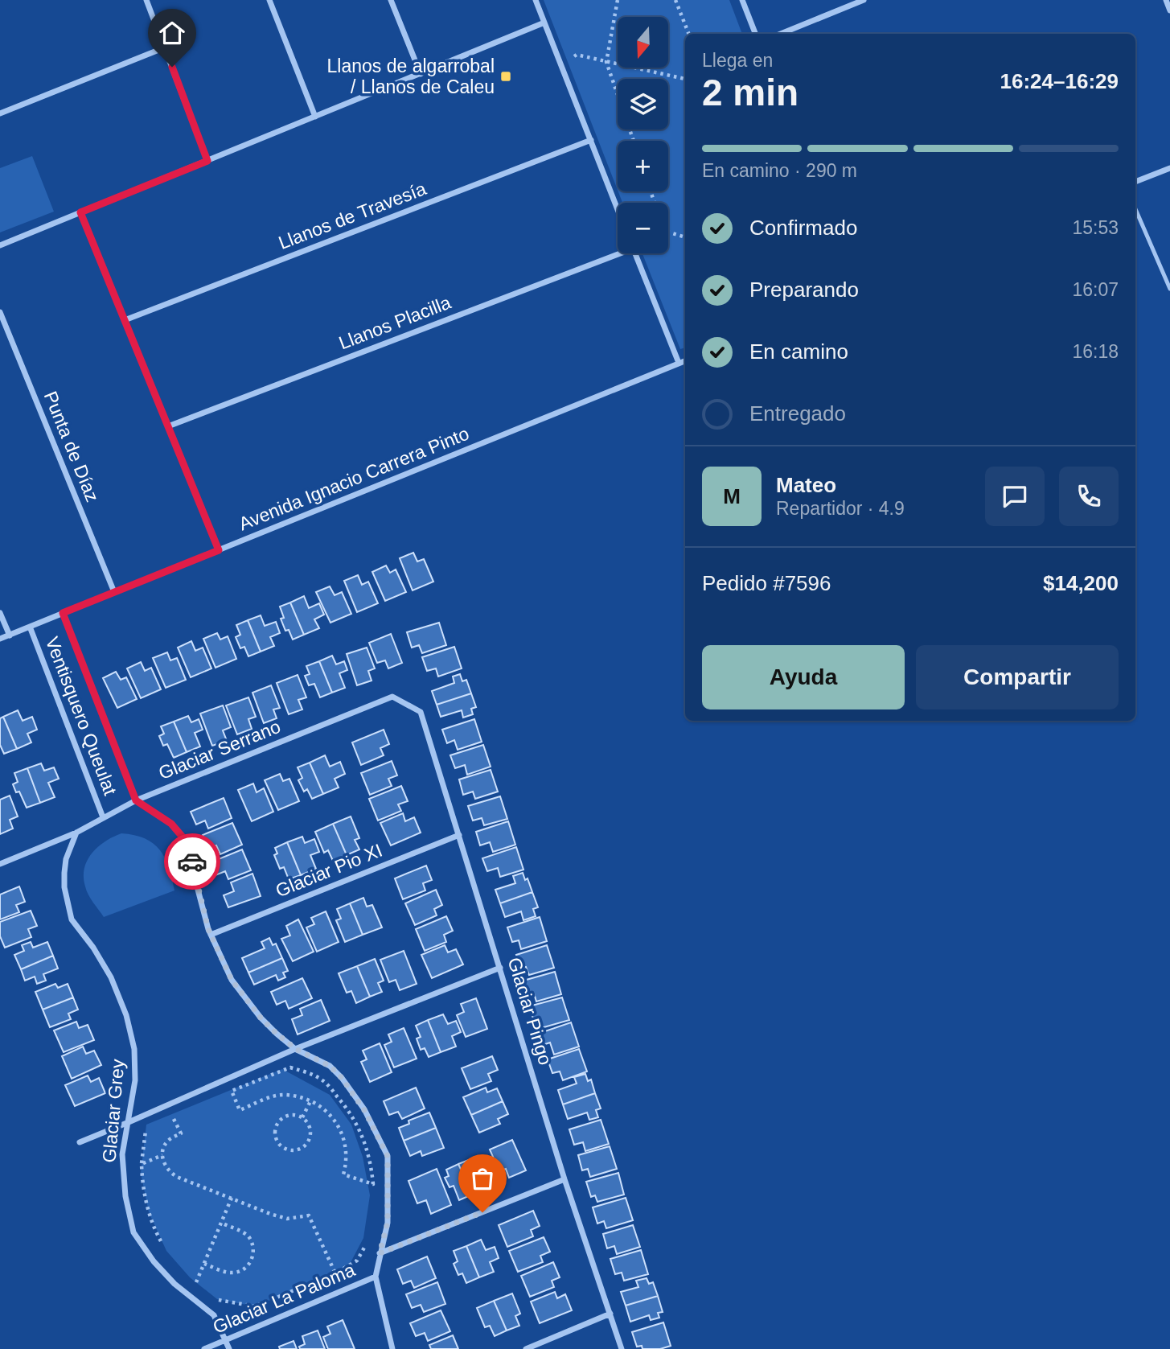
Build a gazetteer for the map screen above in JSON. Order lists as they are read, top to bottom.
{
  "streets": {
    "street": [
      "Llanos de Travesía",
      "Llanos Placilla",
      "Punta de Díaz",
      "Avenida Ignacio Carrera Pinto",
      "Ventisquero Queulat",
      "Glaciar Serrano",
      "Glaciar Pio XI",
      "Glaciar Pingo",
      "Glaciar Grey",
      "Glaciar La Paloma"
    ]
  },
  "crossings": [
    ["Punta de Díaz", "Avenida Ignacio Carrera Pinto"],
    ["Avenida Ignacio Carrera Pinto", "Ventisquero Queulat"],
    ["Ventisquero Queulat", "Glaciar Serrano"],
    ["Ventisquero Queulat", "Glaciar Pio XI"],
    ["Ventisquero Queulat", "Glaciar La Paloma"],
    ["Glaciar Serrano", "Glaciar Pingo"],
    ["Glaciar Serrano", "Glaciar Grey"],
    ["Glaciar Pio XI", "Glaciar Pingo"],
    ["Glaciar Grey", "Glaciar La Paloma"]
  ],
  "places": {
    "transit": ["Llanos de algarrobal / Llanos de Caleu"]
  },
  "north": "bottom",
  "page": {
    "map_buttons": ["+", "−"],
    "heading": ["2 min", "Llega en", "16:24–16:29"],
    "panel": [
      "Mateo",
      "Repartidor · 4.9",
      "Pedido #7596",
      "$14,200"
    ],
    "bar": "En camino · 290 m",
    "list": [
      ["Confirmado", "15:53"],
      ["Preparando", "16:07"],
      ["En camino", "16:18"],
      "Entregado"
    ],
    "round": "M",
    "buttons": ["Ayuda", "Compartir"]
  }
}
